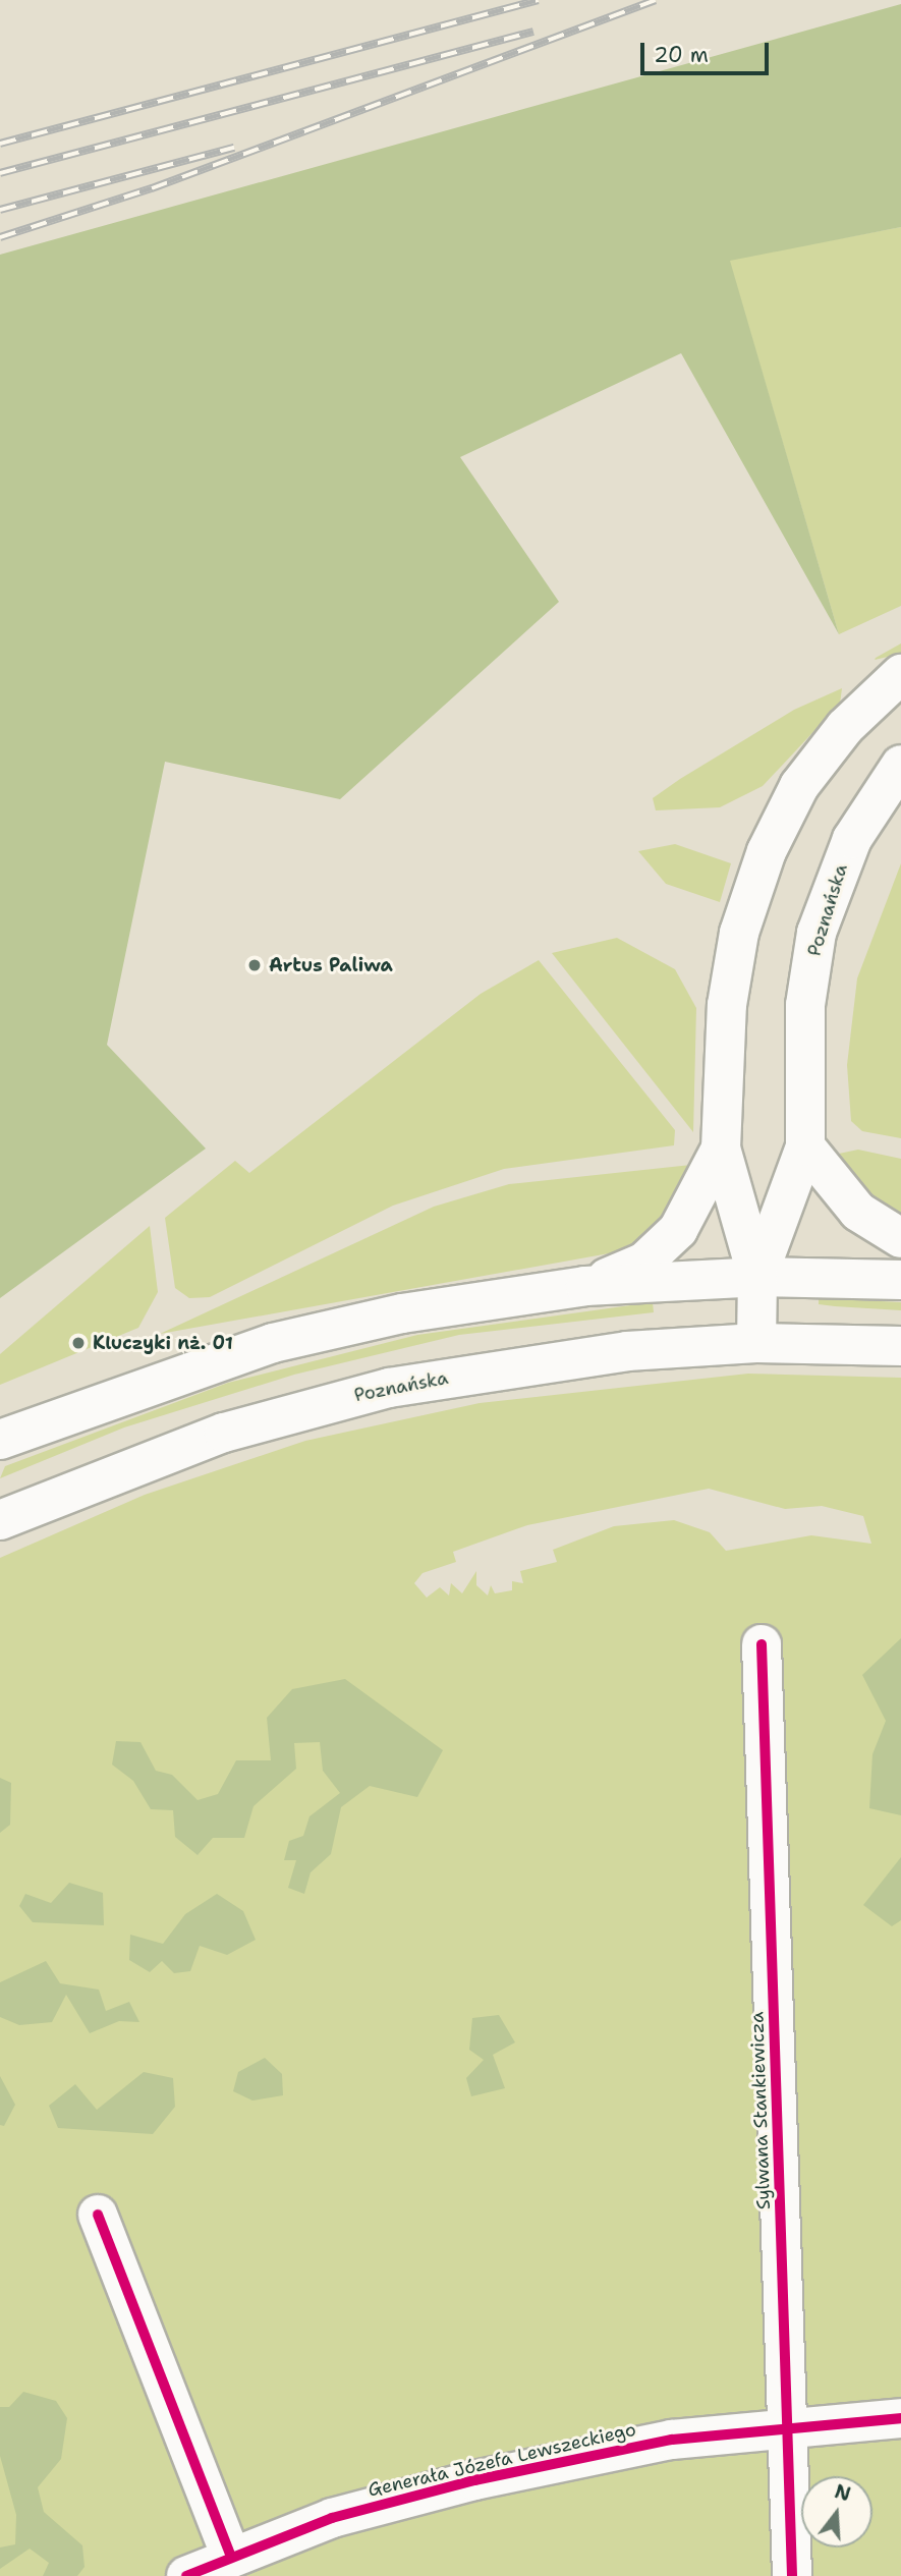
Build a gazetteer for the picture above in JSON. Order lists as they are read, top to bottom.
{
  "streets": {
    "main road": ["Poznańska", "Sylwana Stankiewicza", "Generała Józefa Lewszeckiego"]
  },
  "crossings": [
    ["Sylwana Stankiewicza", "Generała Józefa Lewszeckiego"]
  ],
  "places": ["Artus Paliwa", "Kluczyki nż. 01"],
  "scale_bar": "20 m",
  "north": "top"
}
